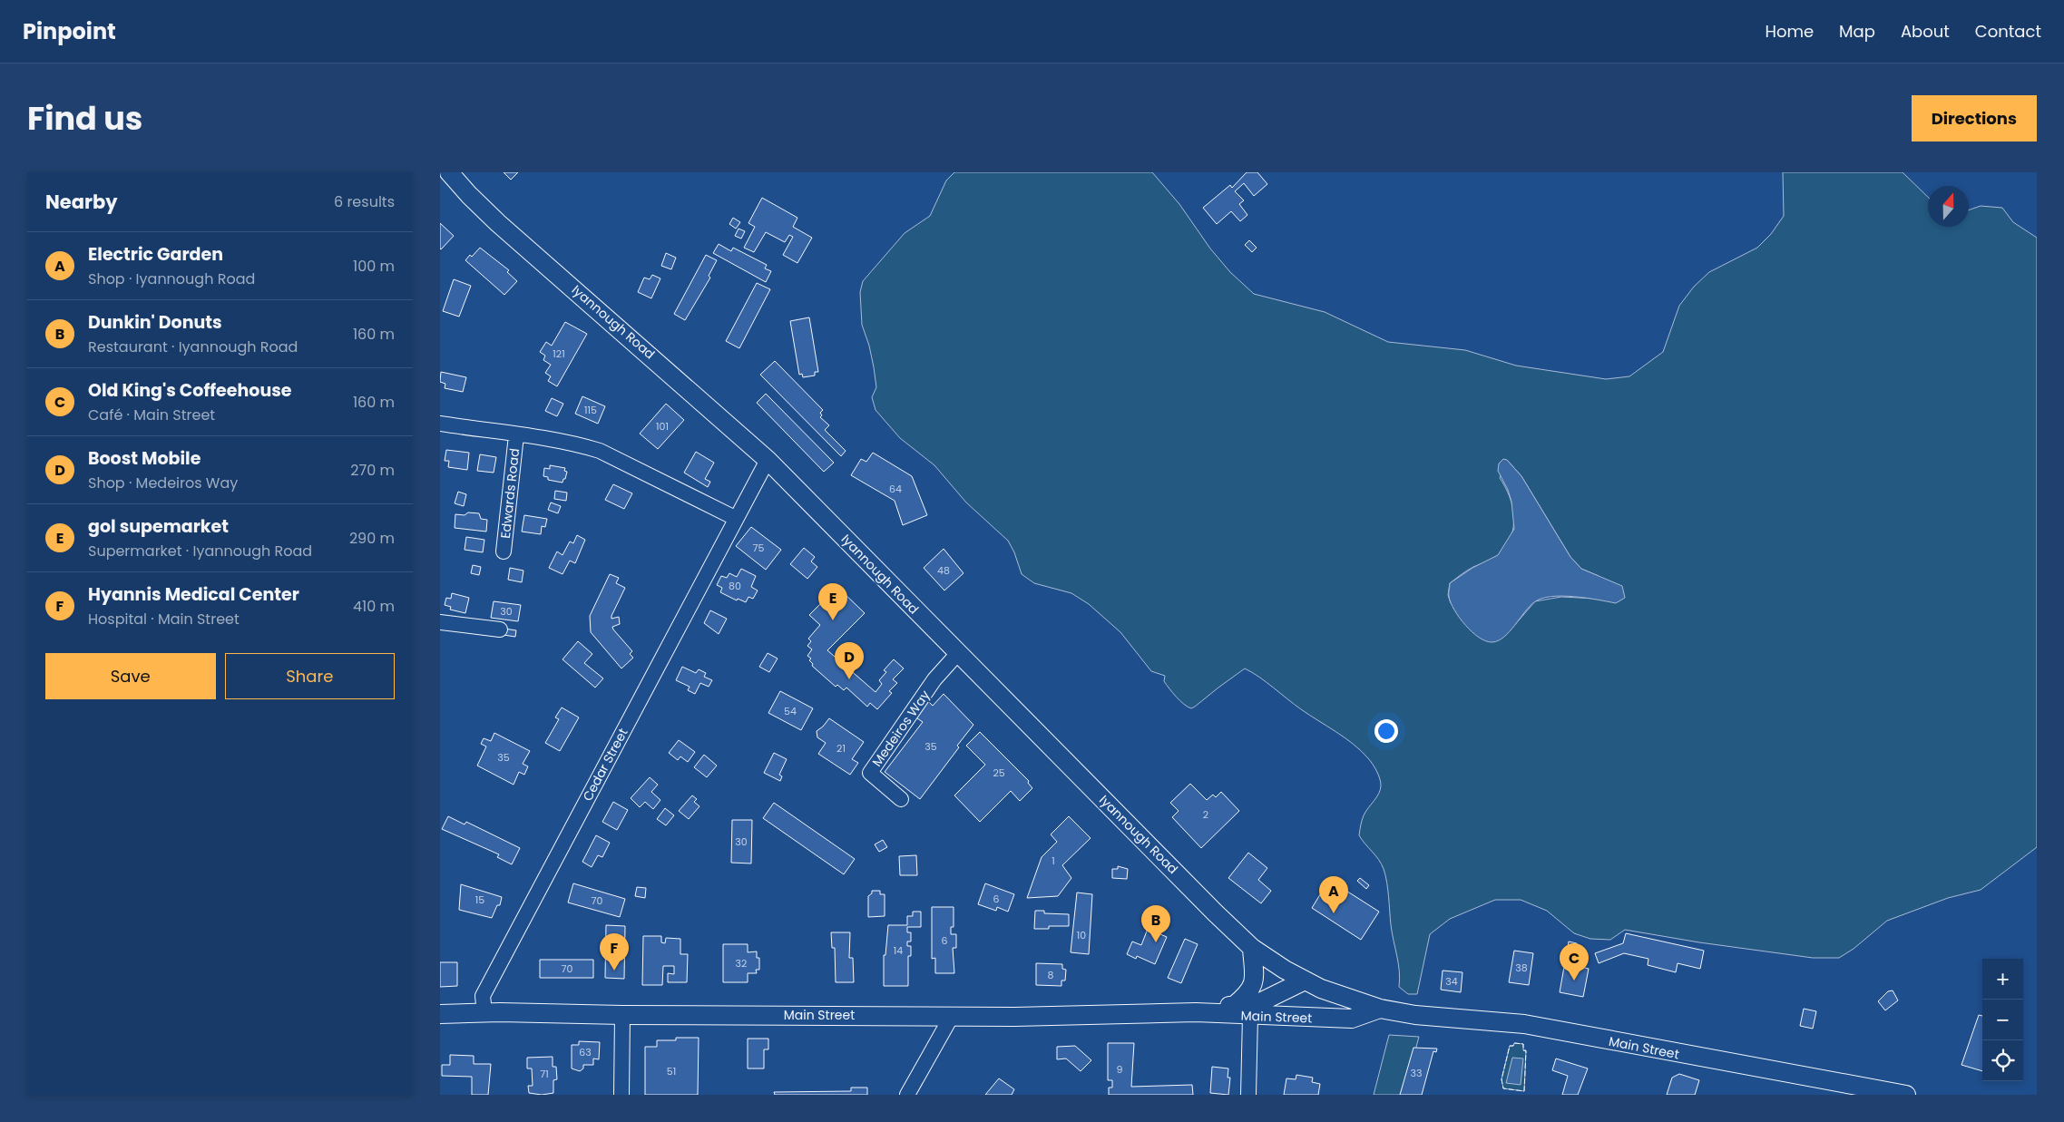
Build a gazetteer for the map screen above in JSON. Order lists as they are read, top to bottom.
{
  "streets": {
    "main road": ["Iyannough Road", "Main Street"],
    "street": ["Edwards Road", "Medeiros Way", "Cedar Street"]
  },
  "crossings": [
    ["Iyannough Road", "Medeiros Way"],
    ["Iyannough Road", "Cedar Street"],
    ["Iyannough Road", "Main Street"],
    ["Cedar Street", "Main Street"]
  ],
  "house_numbers": [
    "121",
    "115",
    "101",
    "64",
    "75",
    "48",
    "80",
    "30",
    "54",
    "35",
    "21",
    "35",
    "25",
    "2",
    "30",
    "1",
    "6",
    "15",
    "70",
    "10",
    "6",
    "14",
    "32",
    "38",
    "70",
    "8",
    "34",
    "63",
    "9",
    "51",
    "33",
    "71"
  ],
  "north": "top",
  "page": {
    "header": "Pinpoint",
    "nav": [
      "Home",
      "Map",
      "About",
      "Contact"
    ],
    "title": "Find us",
    "buttons": [
      "Directions",
      ["Save", "Share"]
    ],
    "heading": ["Nearby", "6 results"],
    "list": [
      {
        "mark": "A",
        "name": "Electric Garden",
        "note": "Shop · Iyannough Road",
        "value": "100 m"
      },
      {
        "mark": "B",
        "name": "Dunkin' Donuts",
        "note": "Restaurant · Iyannough Road",
        "value": "160 m"
      },
      {
        "mark": "C",
        "name": "Old King's Coffeehouse",
        "note": "Café · Main Street",
        "value": "160 m"
      },
      {
        "mark": "D",
        "name": "Boost Mobile",
        "note": "Shop · Medeiros Way",
        "value": "270 m"
      },
      {
        "mark": "E",
        "name": "gol supemarket",
        "note": "Supermarket · Iyannough Road",
        "value": "290 m"
      },
      {
        "mark": "F",
        "name": "Hyannis Medical Center",
        "note": "Hospital · Main Street",
        "value": "410 m"
      }
    ],
    "pins": [
      "E",
      "D",
      "A",
      "B",
      "F",
      "C"
    ],
    "map_buttons": ["+", "−"]
  }
}
